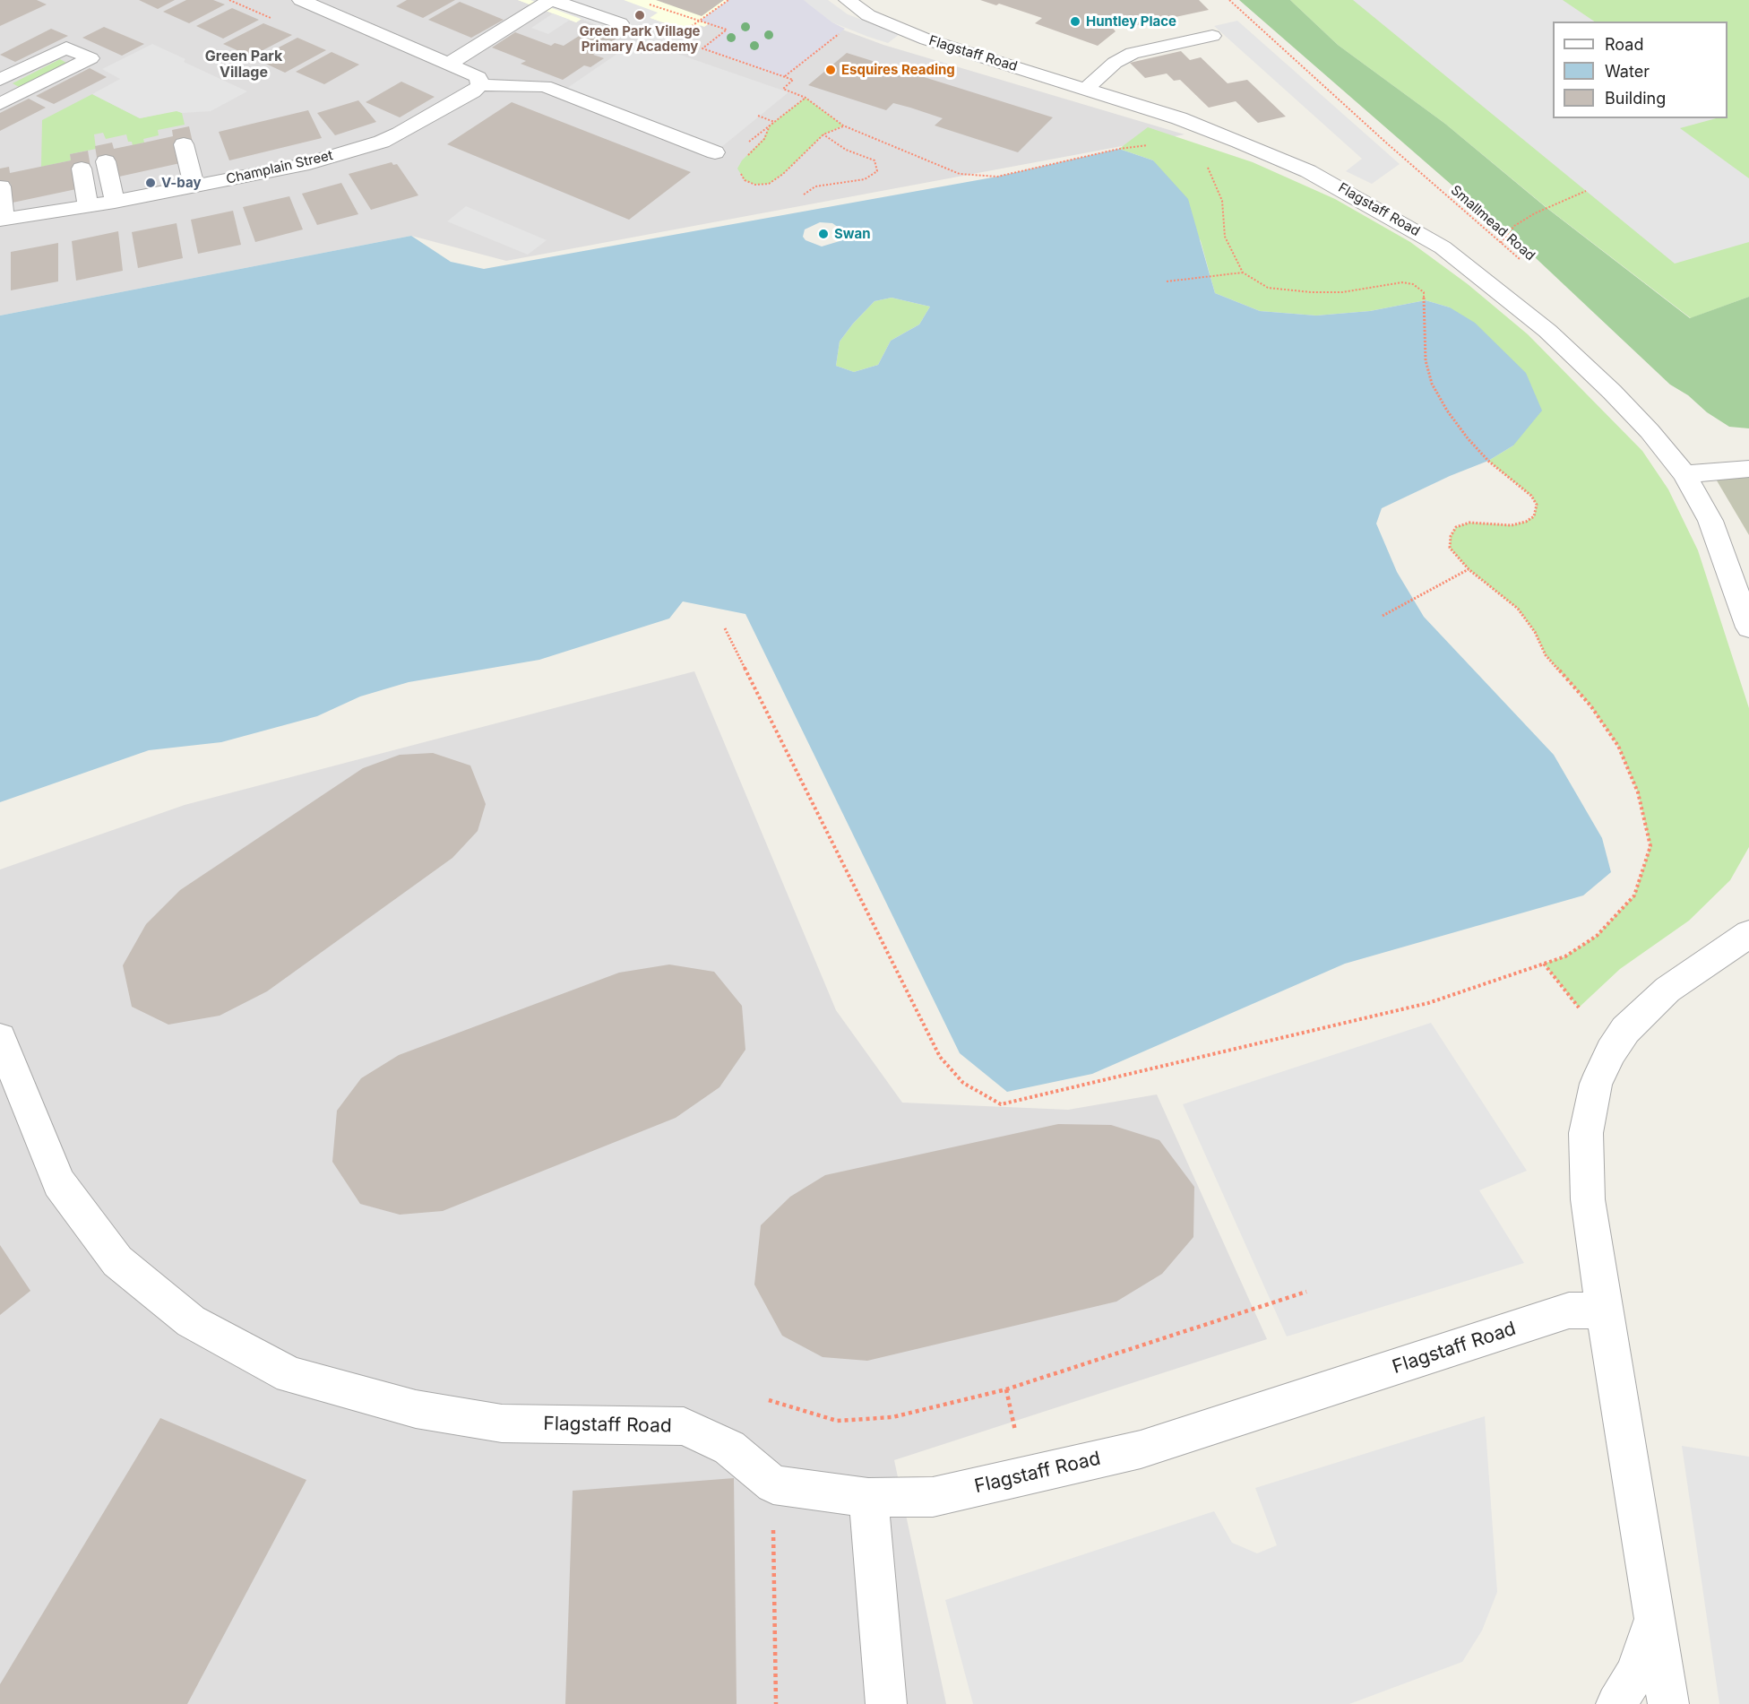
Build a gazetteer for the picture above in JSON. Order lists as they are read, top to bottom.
{
  "streets": {
    "street": ["Flagstaff Road", "Champlain Street"],
    "path": ["Smallmead Road"]
  },
  "districts": ["Green Park Village"],
  "places": [
    "Green Park Village Primary Academy",
    "Huntley Place",
    "Esquires Reading",
    "V-bay",
    "Swan"
  ],
  "legend": ["Road", "Water", "Building"]
}
